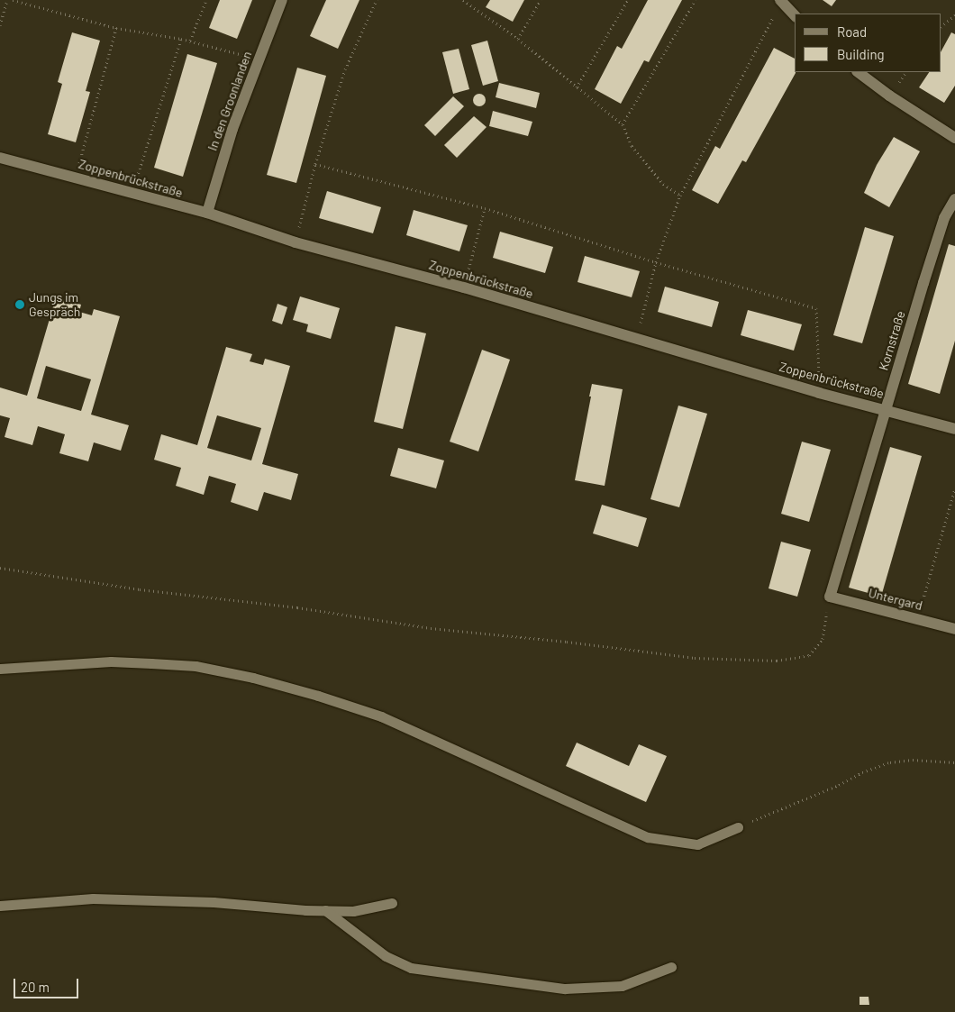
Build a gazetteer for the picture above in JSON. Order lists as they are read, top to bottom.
{
  "streets": {
    "street": [
      "In den Groonlanden",
      "Zoppenbrückstraße",
      "Kornstraße",
      "Untergard"
    ]
  },
  "crossings": [
    ["In den Groonlanden", "Zoppenbrückstraße"],
    ["Zoppenbrückstraße", "Kornstraße"],
    ["Kornstraße", "Untergard"]
  ],
  "places": ["Jungs im Gespräch"],
  "legend": ["Road", "Building"],
  "scale_bar": "20 m"
}
